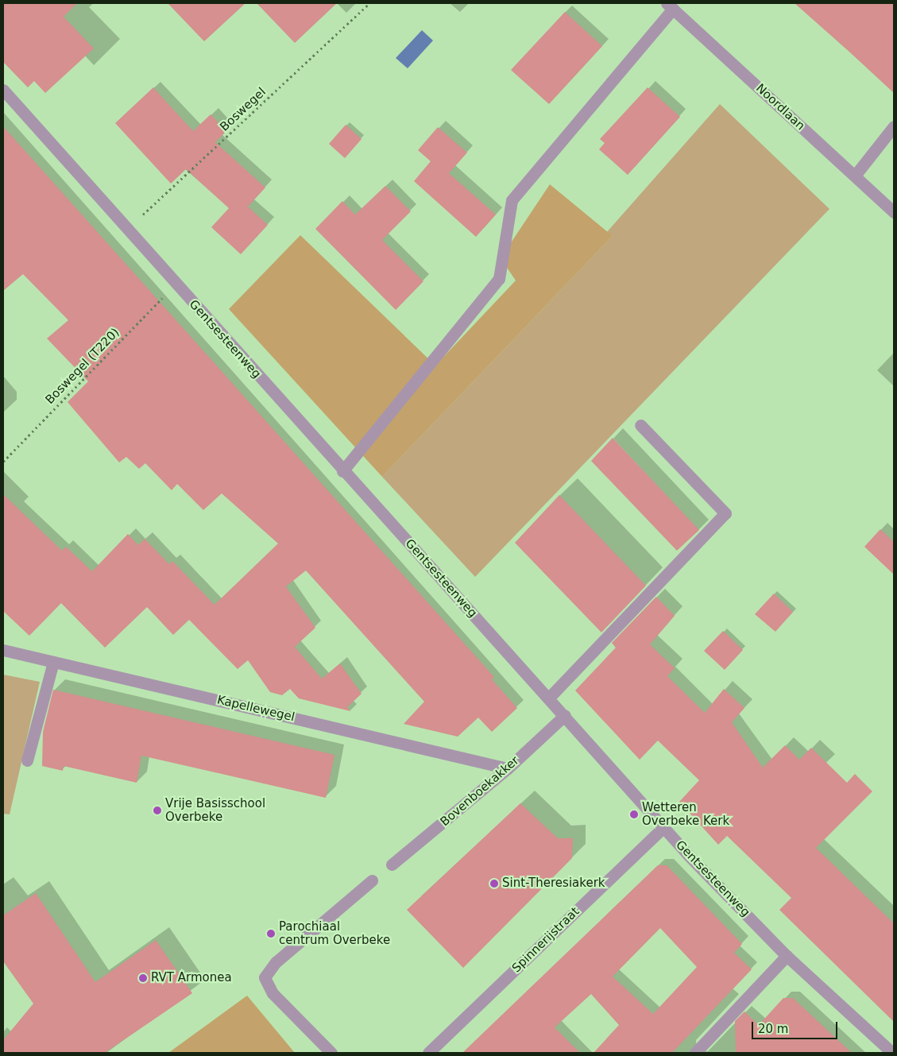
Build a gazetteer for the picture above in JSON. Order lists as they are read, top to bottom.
{
  "streets": {
    "street": [
      "Noordlaan",
      "Gentsesteenweg",
      "Kapellewegel",
      "Bovenboekakker",
      "Spinnerijstraat"
    ],
    "path": ["Boswegel", "Boswegel (T220)"]
  },
  "crossings": [
    ["Boswegel", "Gentsesteenweg"],
    ["Gentsesteenweg", "Boswegel (T220)"],
    ["Gentsesteenweg", "Bovenboekakker"],
    ["Gentsesteenweg", "Spinnerijstraat"],
    ["Kapellewegel", "Bovenboekakker"]
  ],
  "places": [
    "Vrije Basisschool Overbeke",
    "Wetteren Overbeke Kerk",
    "Sint-Theresiakerk",
    "Parochiaal centrum Overbeke",
    "RVT Armonea"
  ],
  "scale_bar": "20 m"
}
